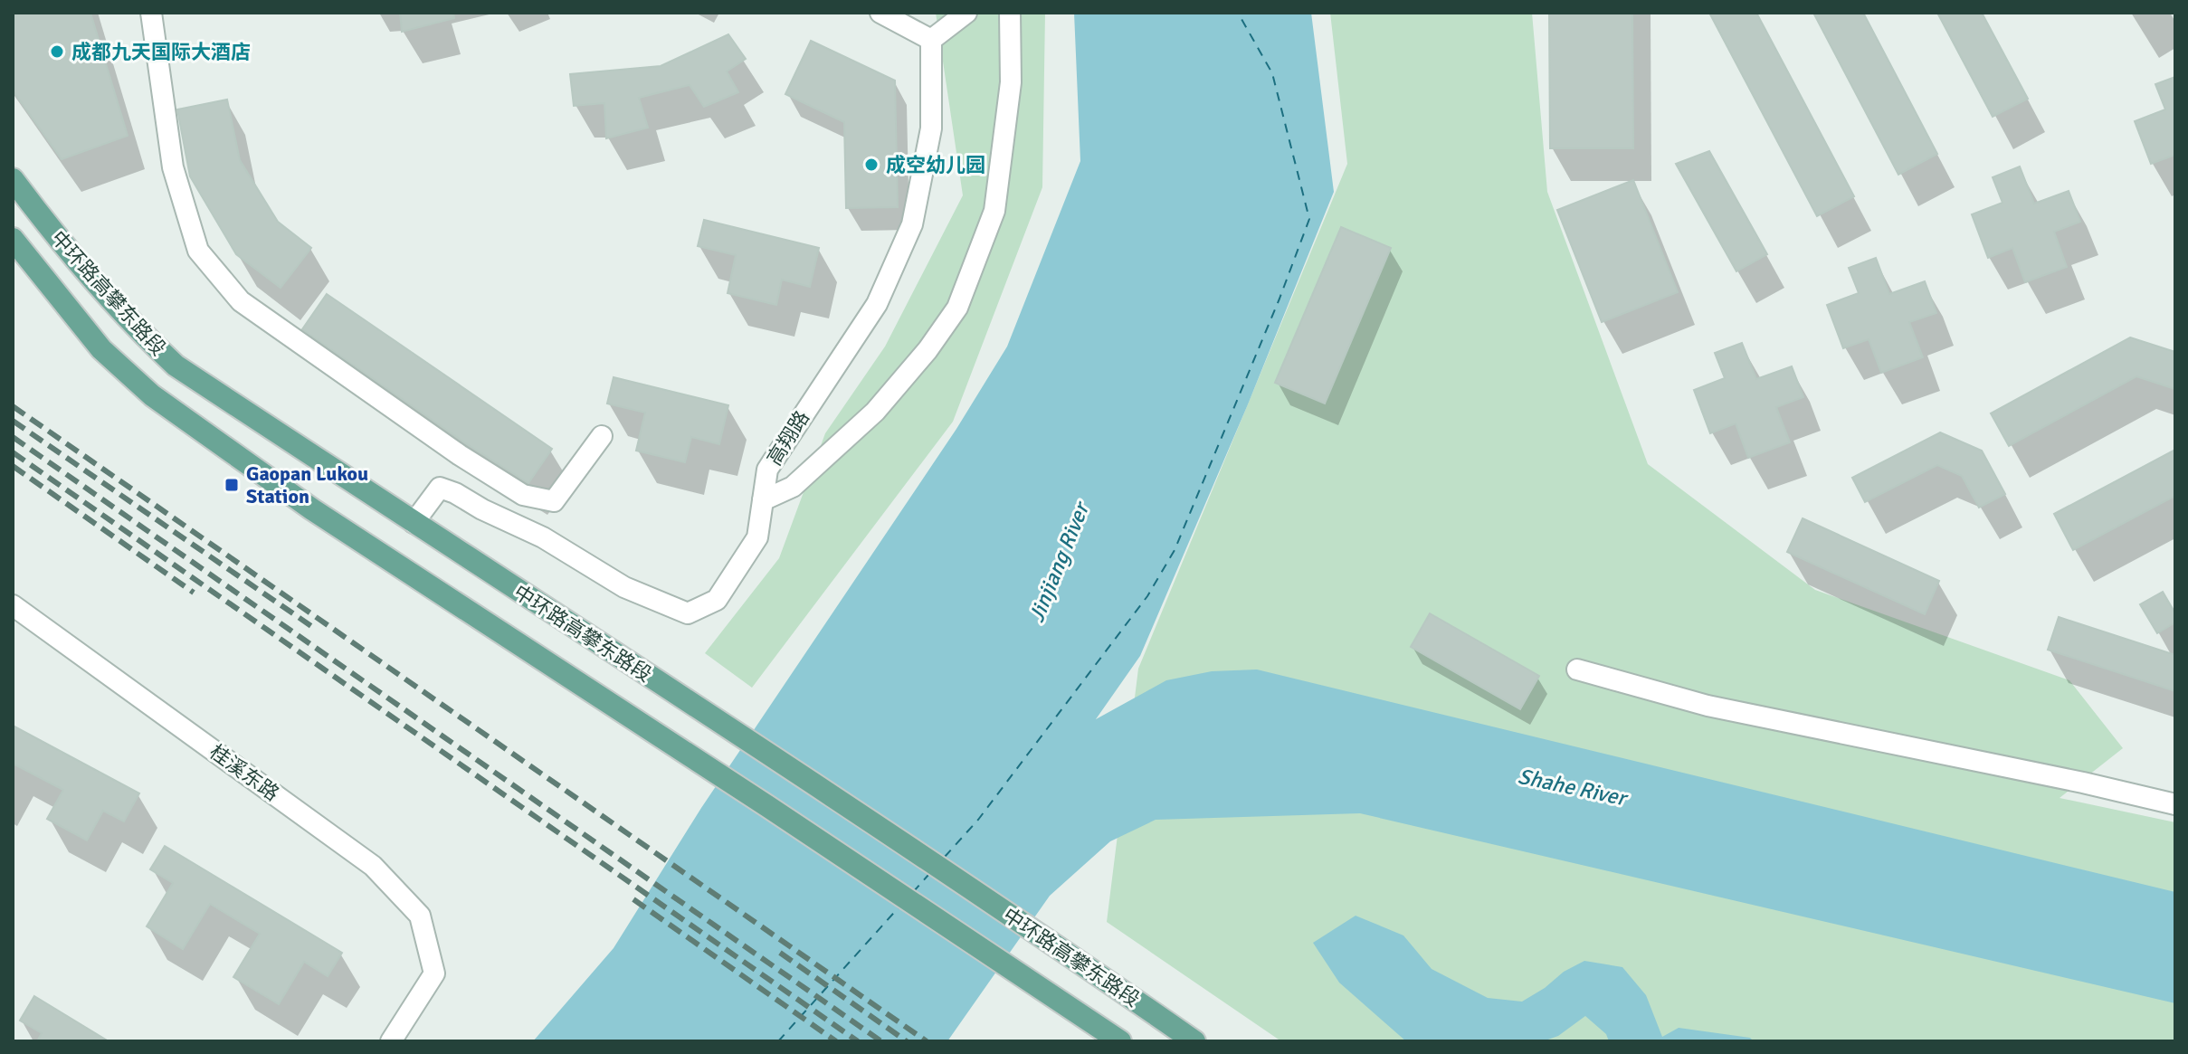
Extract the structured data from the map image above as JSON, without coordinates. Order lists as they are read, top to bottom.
{
  "streets": {
    "main road": ["中环路高攀东路段"],
    "street": ["高翔路", "桂溪东路"]
  },
  "crossings": [
    ["中环路高攀东路段", "高翔路"]
  ],
  "water": ["Jinjiang River", "Shahe River"],
  "places": {
    "other": ["成都九天国际大酒店", "成空幼儿园"],
    "transit": ["Gaopan Lukou Station"]
  }
}
